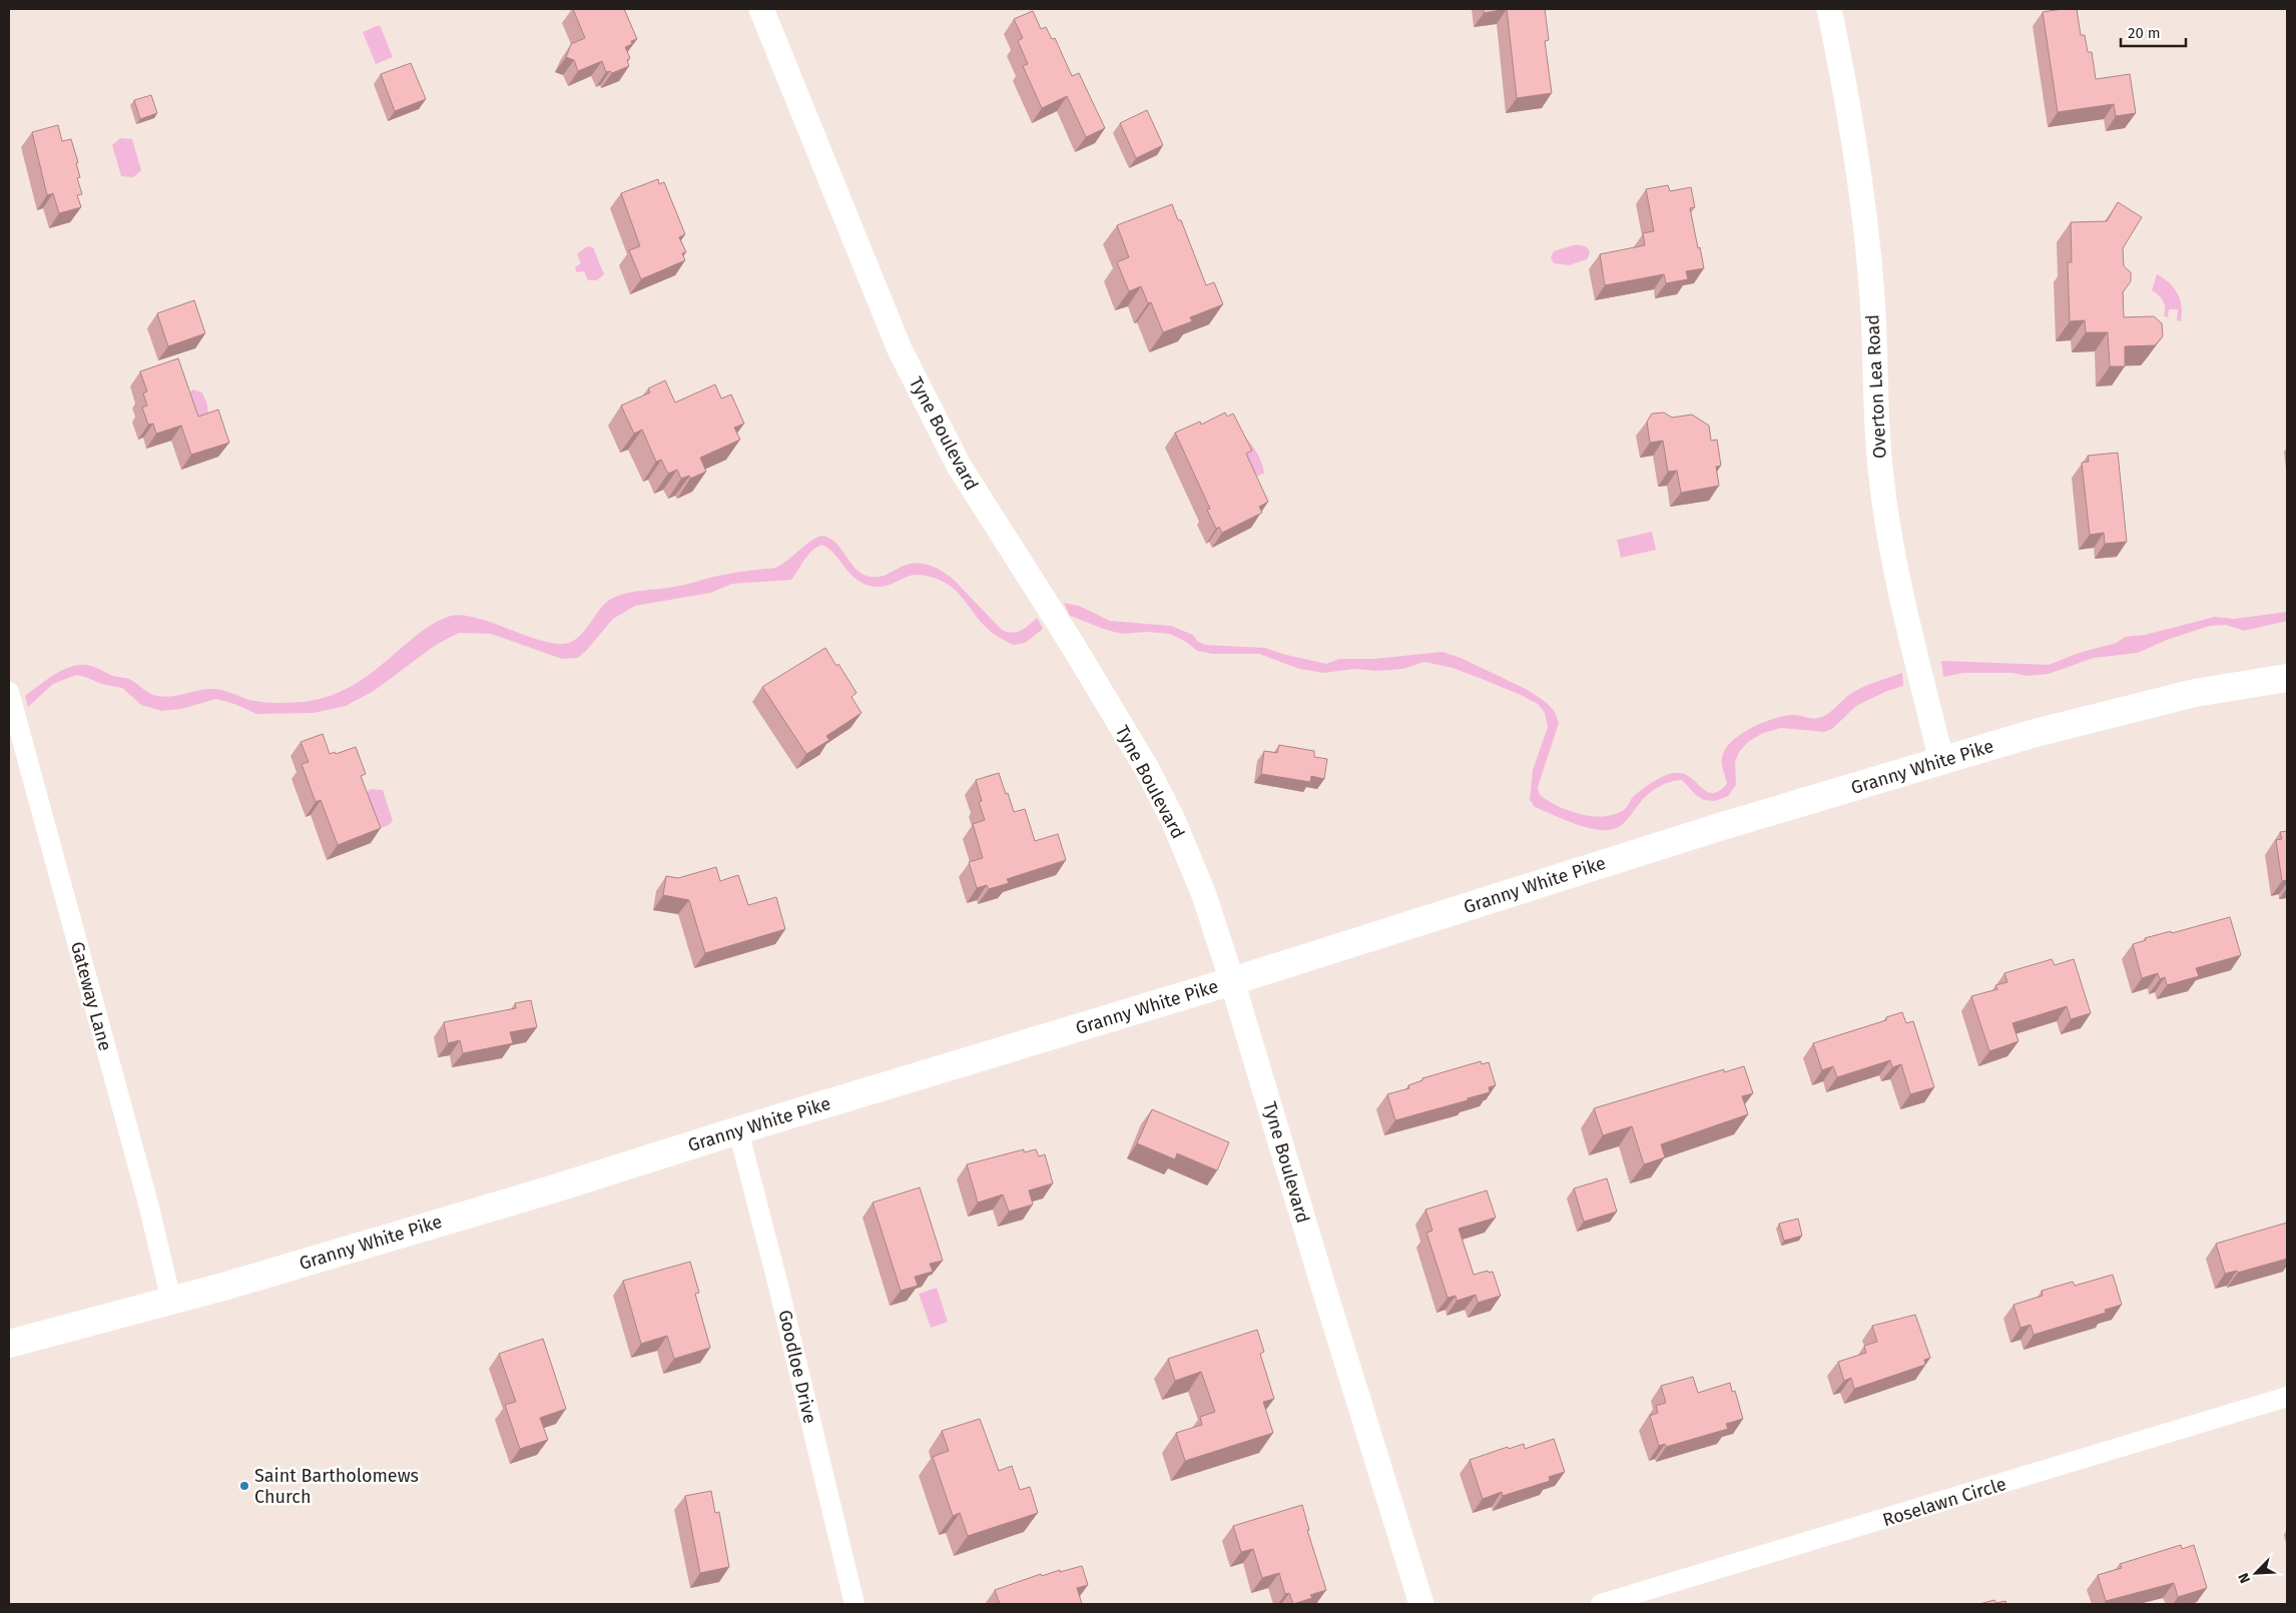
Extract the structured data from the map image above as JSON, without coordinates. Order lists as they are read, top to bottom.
{
  "streets": {
    "main road": ["Granny White Pike"],
    "street": [
      "Overton Lea Road",
      "Tyne Boulevard",
      "Gateway Lane",
      "Goodloe Drive",
      "Roselawn Circle"
    ]
  },
  "crossings": [
    ["Overton Lea Road", "Granny White Pike"],
    ["Tyne Boulevard", "Granny White Pike"],
    ["Granny White Pike", "Gateway Lane"],
    ["Granny White Pike", "Goodloe Drive"]
  ],
  "places": ["Saint Bartholomews Church"],
  "scale_bar": "20 m",
  "north": "bottom left"
}
